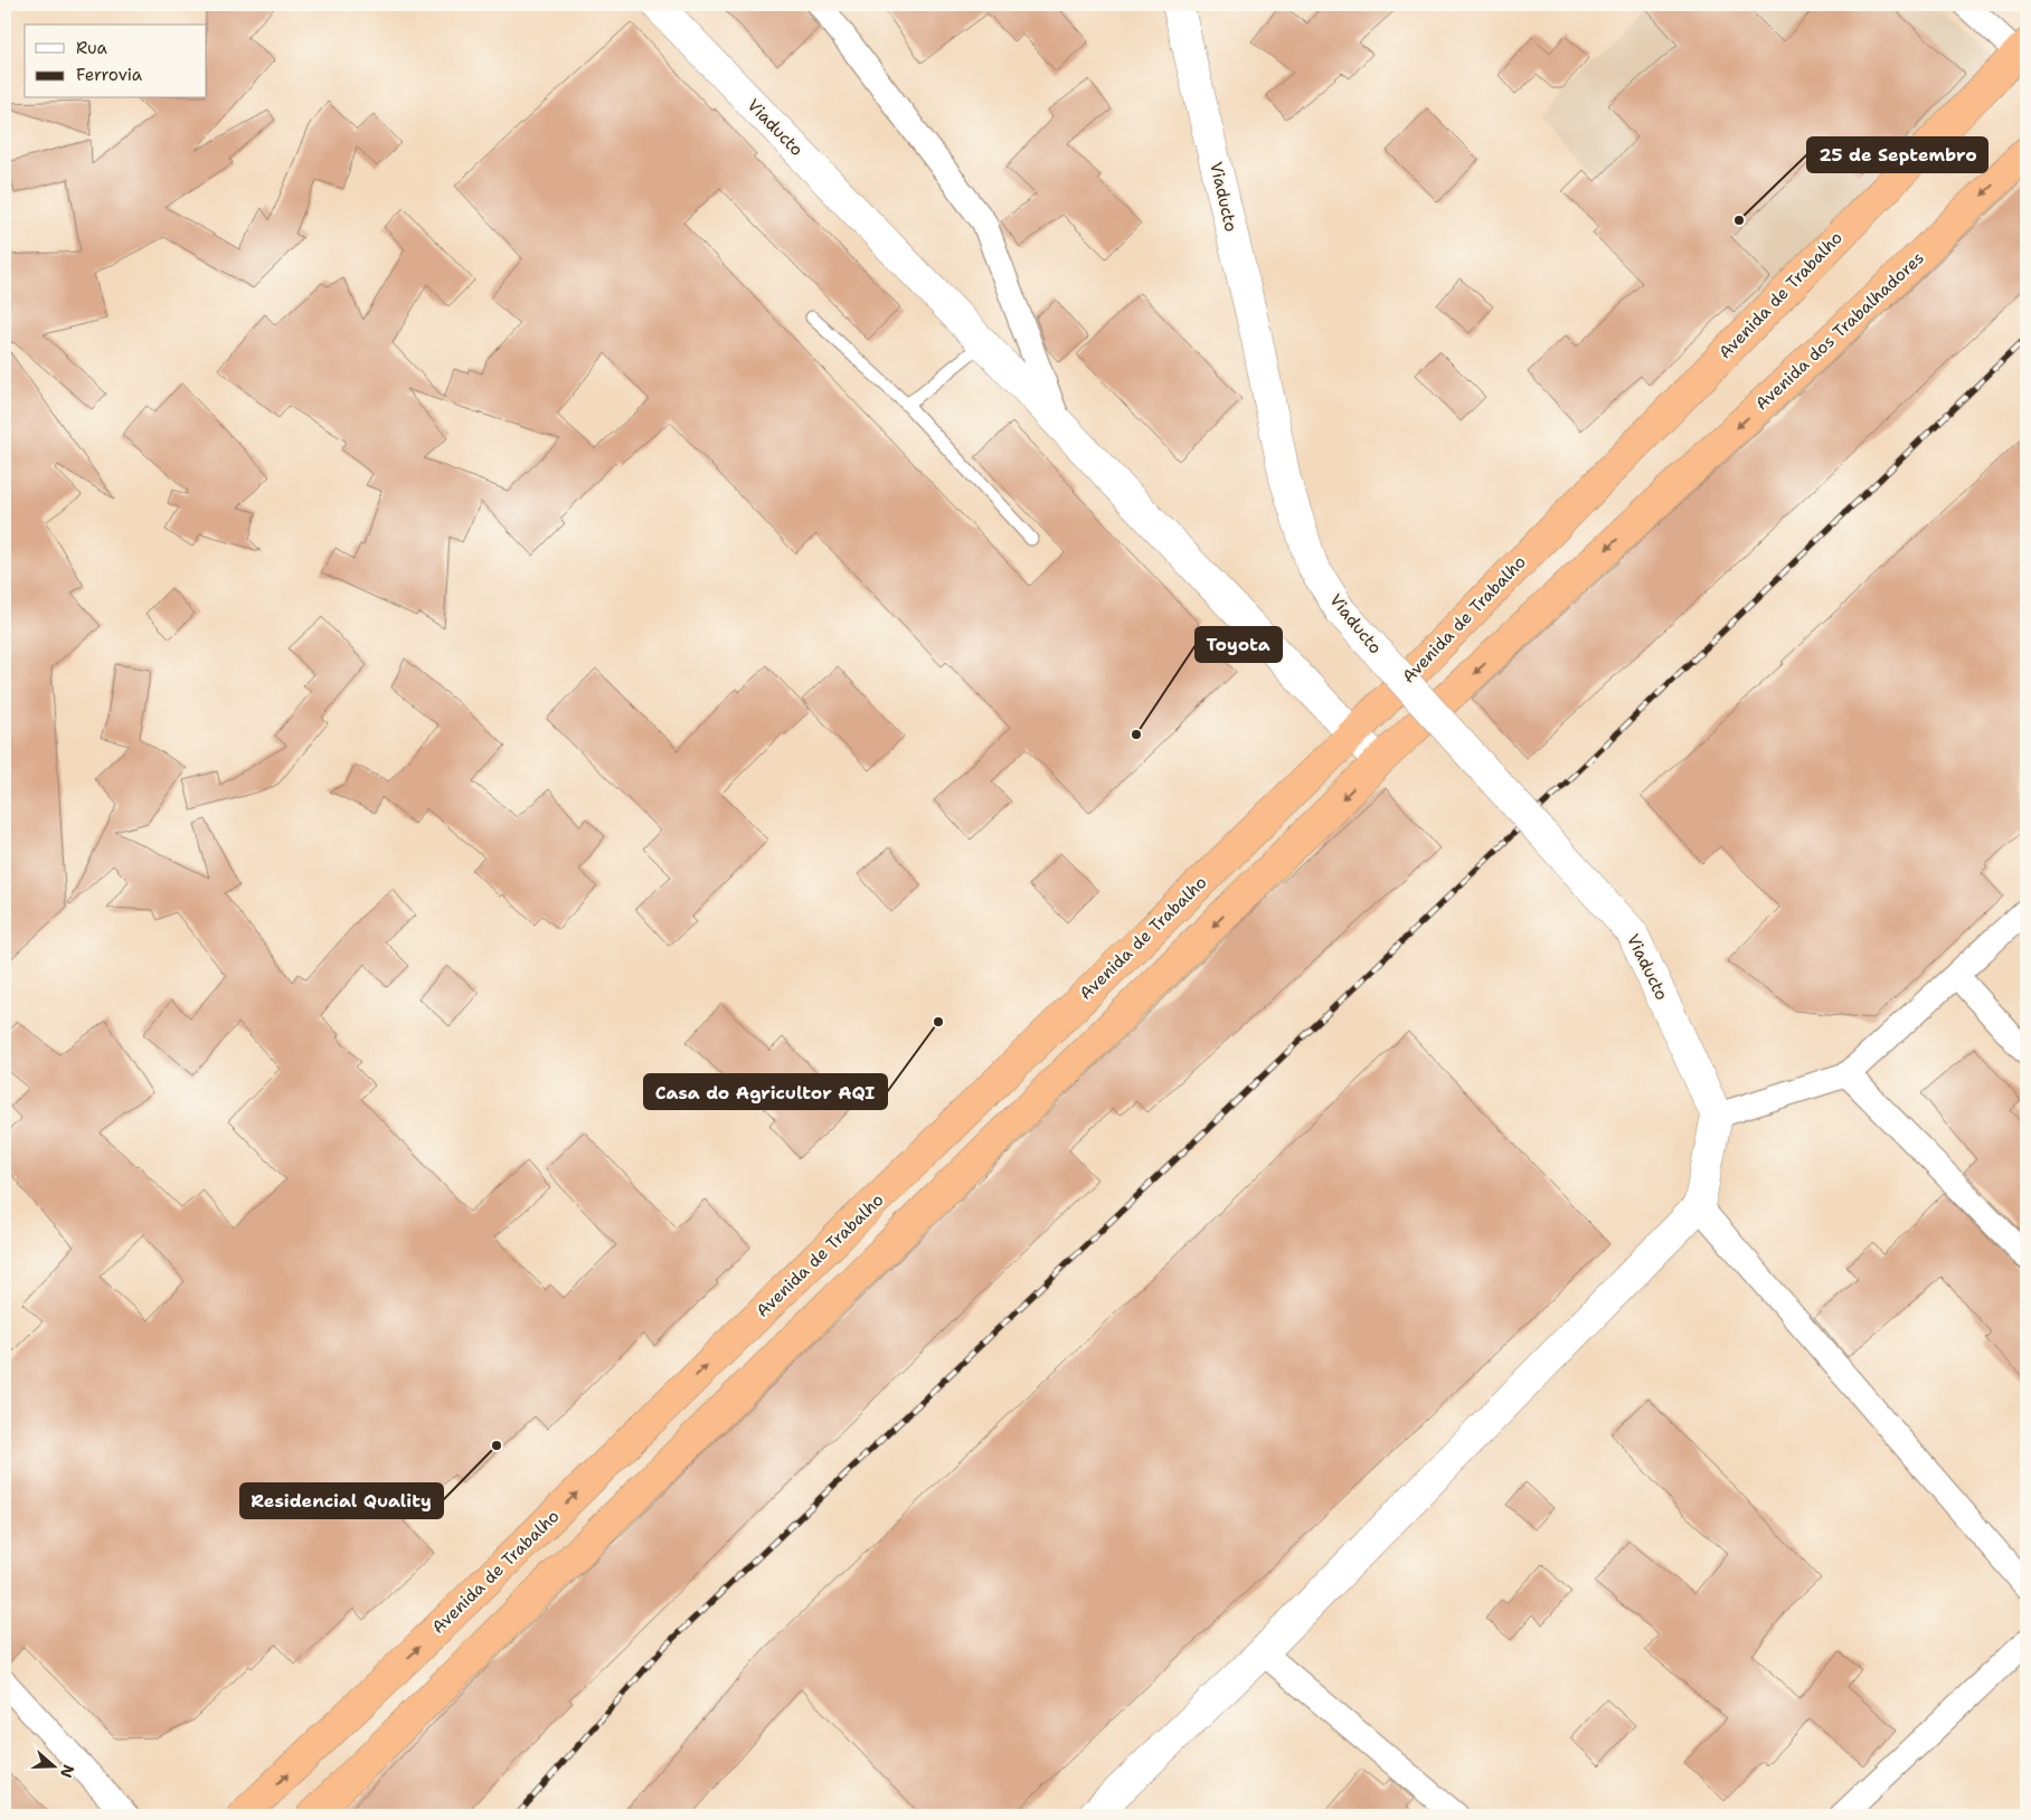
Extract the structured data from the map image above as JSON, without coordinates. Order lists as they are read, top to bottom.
{
  "streets": {
    "highway": ["Avenida de Trabalho", "Avenida dos Trabalhadores"],
    "street": ["Viaducto"]
  },
  "crossings": [
    ["Viaducto", "Avenida de Trabalho"],
    ["Viaducto", "Avenida dos Trabalhadores"]
  ],
  "one_way": ["Avenida dos Trabalhadores"],
  "places": [
    "25 de Septembro",
    "Toyota",
    "Casa do Agricultor AQI",
    "Residencial Quality"
  ],
  "legend": ["Rua", "Ferrovia"],
  "north": "right"
}
